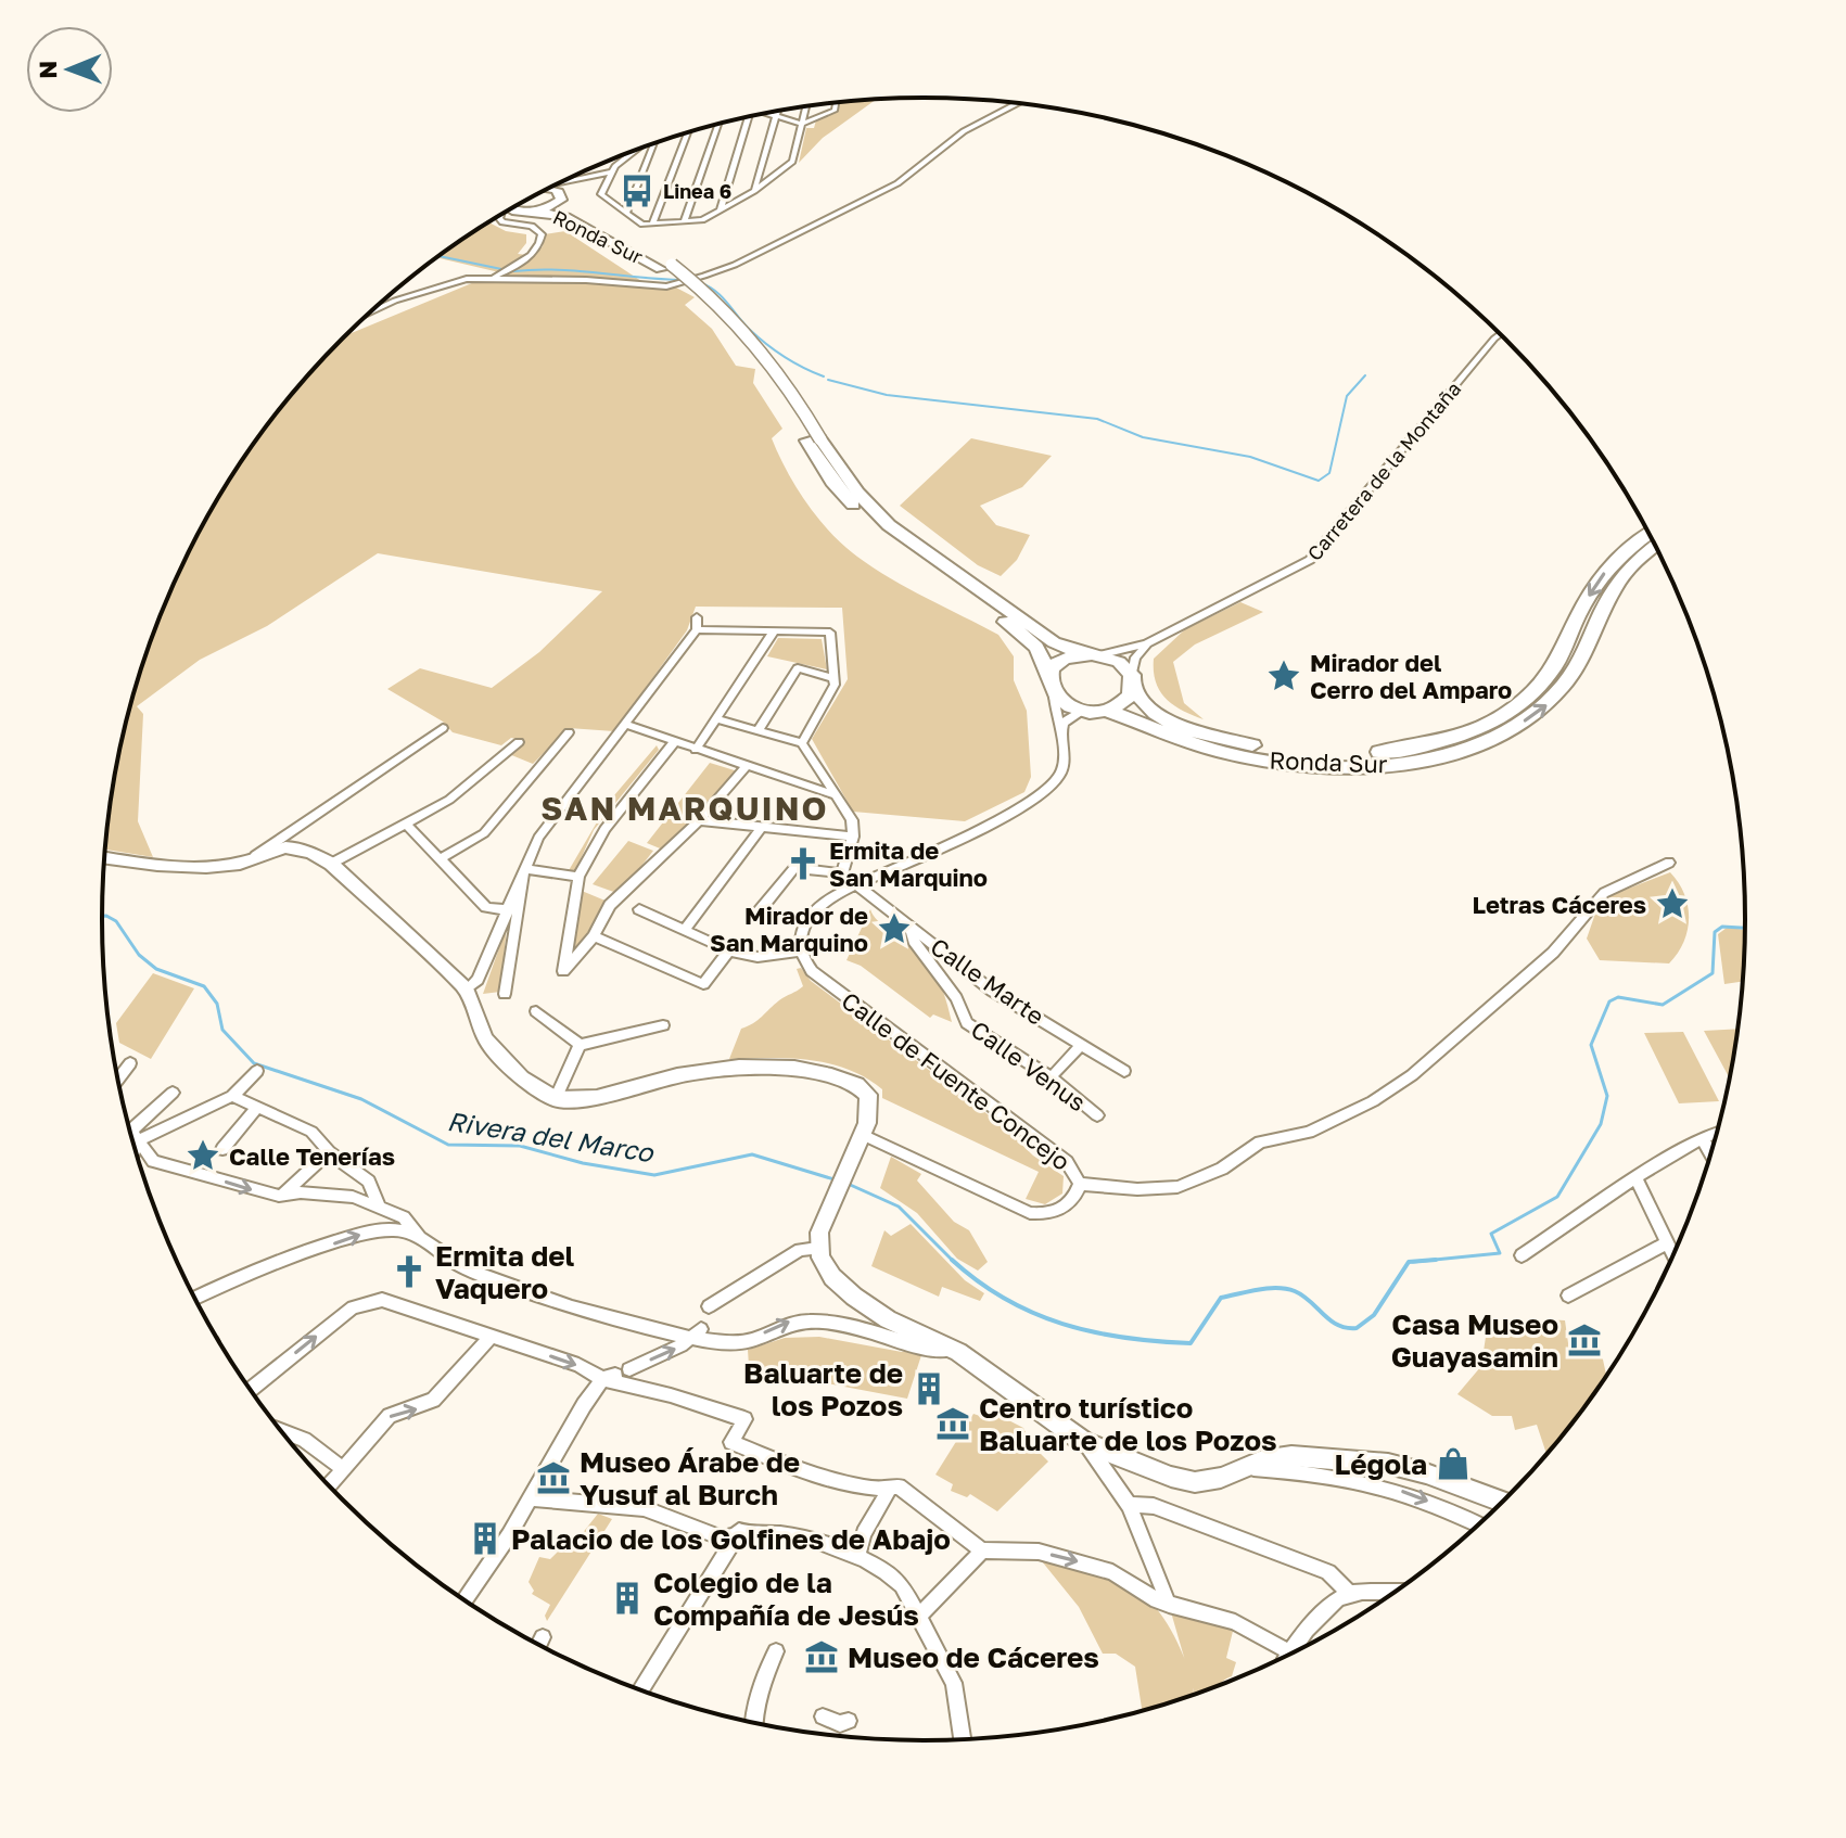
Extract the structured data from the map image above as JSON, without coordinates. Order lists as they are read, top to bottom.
{
  "streets": {
    "highway": ["Ronda Sur"],
    "street": [
      "Carretera de la Montaña",
      "Calle Marte",
      "Calle Venus",
      "Calle de Fuente Concejo"
    ]
  },
  "crossings": [
    ["Ronda Sur", "Carretera de la Montaña"],
    ["Calle Marte", "Calle Venus"]
  ],
  "districts": ["SAN MARQUINO"],
  "water": ["Rivera del Marco"],
  "places": {
    "bus stop": ["Linea 6"],
    "place": [
      "Mirador del Cerro del Amparo",
      "Letras Cáceres",
      "Mirador de San Marquino",
      "Calle Tenerías"
    ],
    "church": ["Ermita de San Marquino", "Ermita del Vaquero"],
    "museum": [
      "Casa Museo Guayasamin",
      "Centro turístico Baluarte de los Pozos",
      "Museo Árabe de Yusuf al Burch",
      "Museo de Cáceres"
    ],
    "building": ["Baluarte de los Pozos", "Palacio de los Golfines de Abajo", "Colegio de la Compañía de Jesús"],
    "shop": ["Légola"]
  },
  "north": "left"
}
